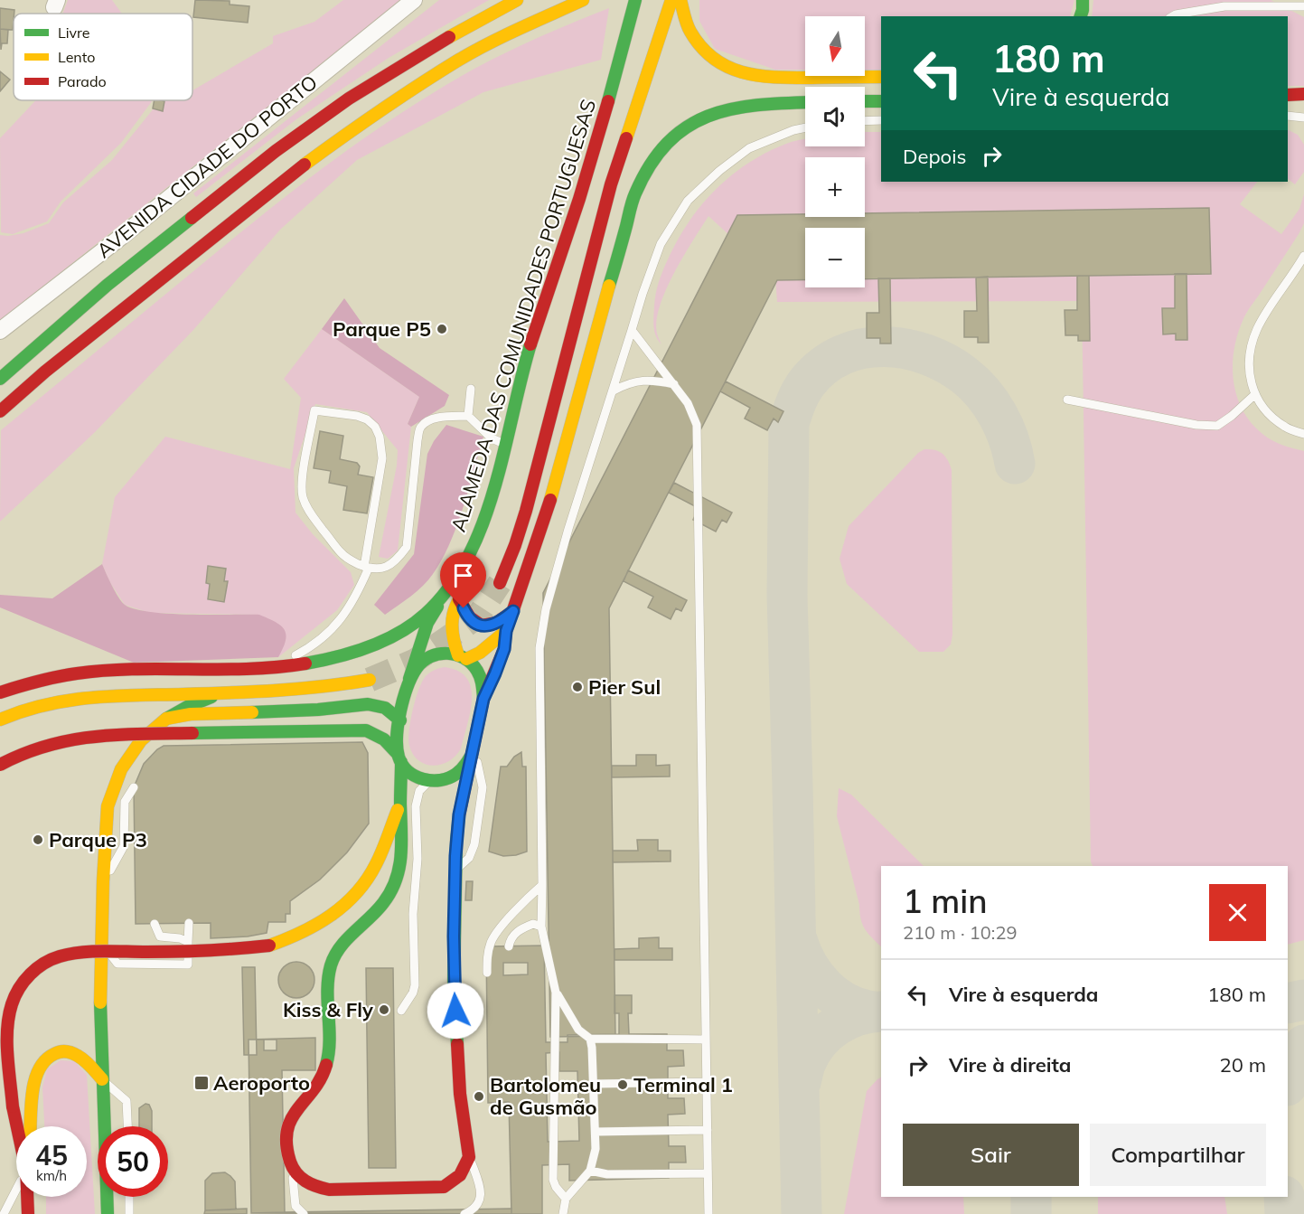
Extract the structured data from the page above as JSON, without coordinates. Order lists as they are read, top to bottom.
{
  "streets": {
    "main road": ["ALAMEDA DAS COMUNIDADES PORTUGUESAS"],
    "street": ["AVENIDA CIDADE DO PORTO"]
  },
  "places": {
    "other": [
      "Parque P5",
      "Pier Sul",
      "Parque P3",
      "Kiss & Fly",
      "Terminal 1",
      "Bartolomeu de Gusmão"
    ],
    "transit": ["Aeroporto"]
  },
  "legend": ["Livre", "Lento", "Parado"],
  "north": "bottom",
  "page": {
    "map_buttons": ["+", "−"],
    "turn": ["180 m", "Vire à esquerda"],
    "then": "Depois",
    "heading": ["1 min", "210 m · 10:29"],
    "list": [
      {
        "name": "Vire à esquerda",
        "value": "180 m"
      },
      {
        "name": "Vire à direita",
        "value": "20 m"
      }
    ],
    "buttons": ["Sair", "Compartilhar"],
    "speed": "45 km/h",
    "limit": "50"
  }
}
